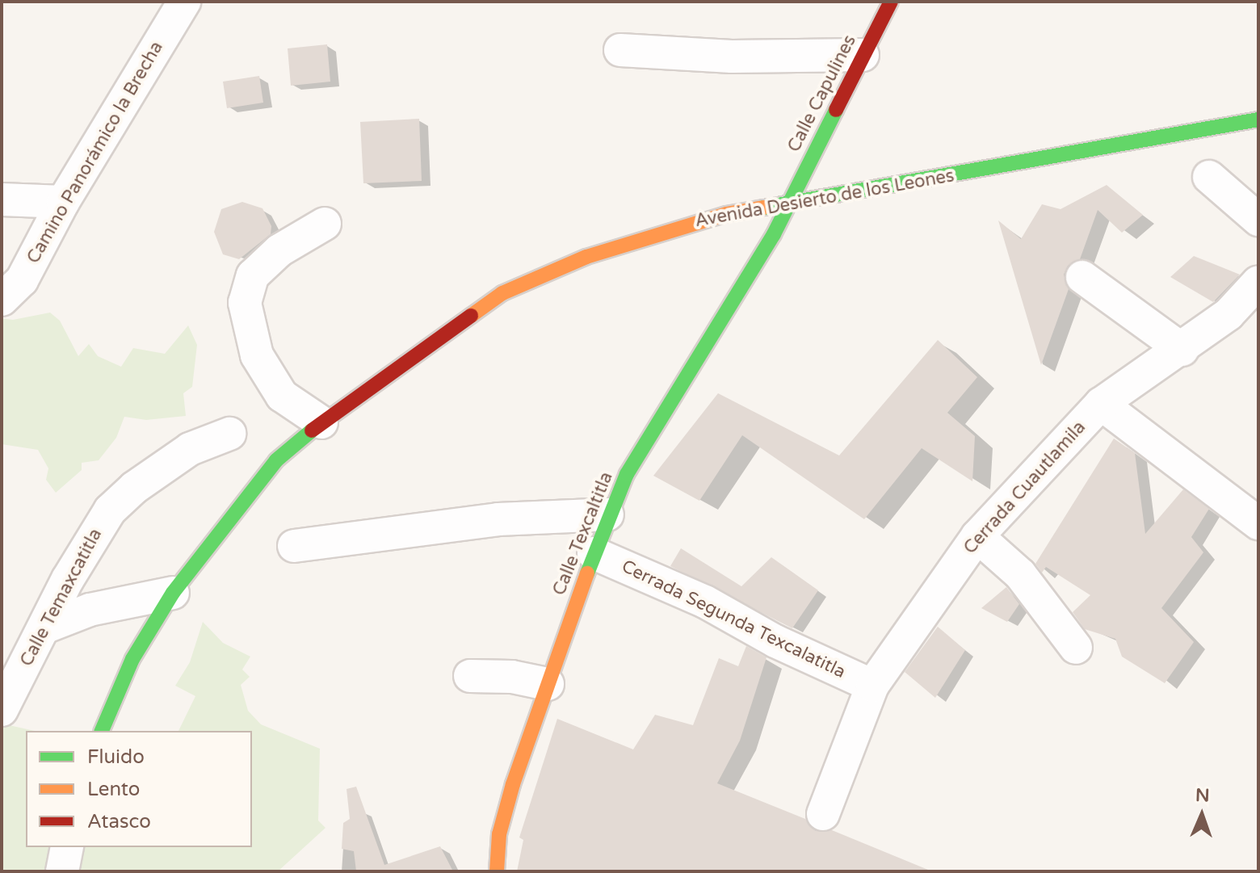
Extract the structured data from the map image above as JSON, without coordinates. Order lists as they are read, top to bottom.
{
  "streets": {
    "street": [
      "Calle Capulines",
      "Camino Panorámico la Brecha",
      "Avenida Desierto de los Leones",
      "Cerrada Cuautlamila",
      "Calle Texcaltitla",
      "Calle Temaxcatitla",
      "Cerrada Segunda Texcalatitla"
    ]
  },
  "crossings": [
    ["Calle Capulines", "Avenida Desierto de los Leones"],
    ["Calle Capulines", "Calle Texcaltitla"],
    ["Avenida Desierto de los Leones", "Calle Texcaltitla"],
    ["Cerrada Cuautlamila", "Cerrada Segunda Texcalatitla"],
    ["Calle Texcaltitla", "Cerrada Segunda Texcalatitla"]
  ],
  "legend": ["Fluido", "Lento", "Atasco"],
  "north": "top"
}
